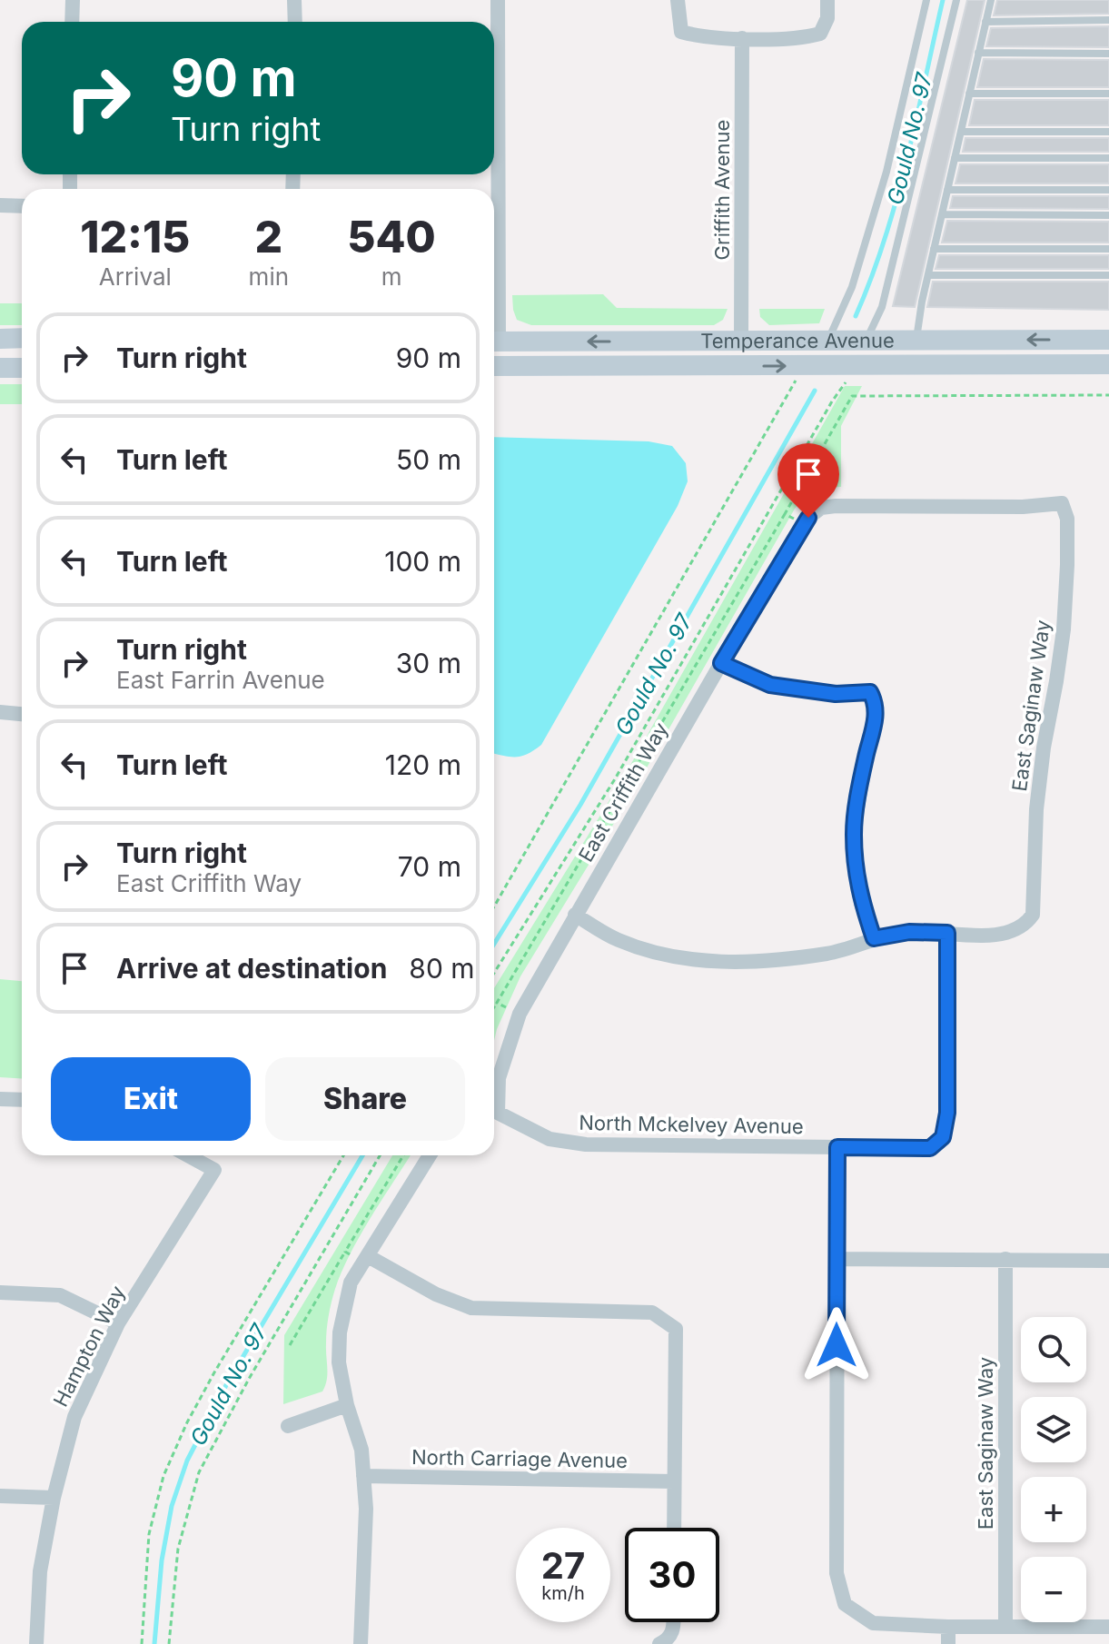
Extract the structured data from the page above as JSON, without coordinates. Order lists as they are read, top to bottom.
{
  "streets": {
    "main road": ["Temperance Avenue"],
    "street": [
      "Griffith Avenue",
      "East Saginaw Way",
      "East Criffith Way",
      "North Mckelvey Avenue",
      "Hampton Way",
      "North Carriage Avenue"
    ]
  },
  "crossings": [
    ["Griffith Avenue", "Temperance Avenue"],
    ["East Saginaw Way", "East Criffith Way"],
    ["East Saginaw Way", "North Mckelvey Avenue"]
  ],
  "water": ["Gould No. 97"],
  "page": {
    "turn": ["90 m", "Turn right"],
    "eta": [
      "12:15",
      "Arrival",
      "2",
      "min",
      "540",
      "m"
    ],
    "list": [
      {
        "name": "Turn right",
        "value": "90 m"
      },
      {
        "name": "Turn left",
        "value": "50 m"
      },
      {
        "name": "Turn left",
        "value": "100 m"
      },
      {
        "name": "Turn right",
        "note": "East Farrin Avenue",
        "value": "30 m"
      },
      {
        "name": "Turn left",
        "value": "120 m"
      },
      {
        "name": "Turn right",
        "note": "East Criffith Way",
        "value": "70 m"
      },
      {
        "name": "Arrive at destination",
        "value": "80 m"
      }
    ],
    "buttons": ["Exit", "Share"],
    "map_buttons": ["+", "−"],
    "speed": "27 km/h",
    "limit": "30"
  }
}
